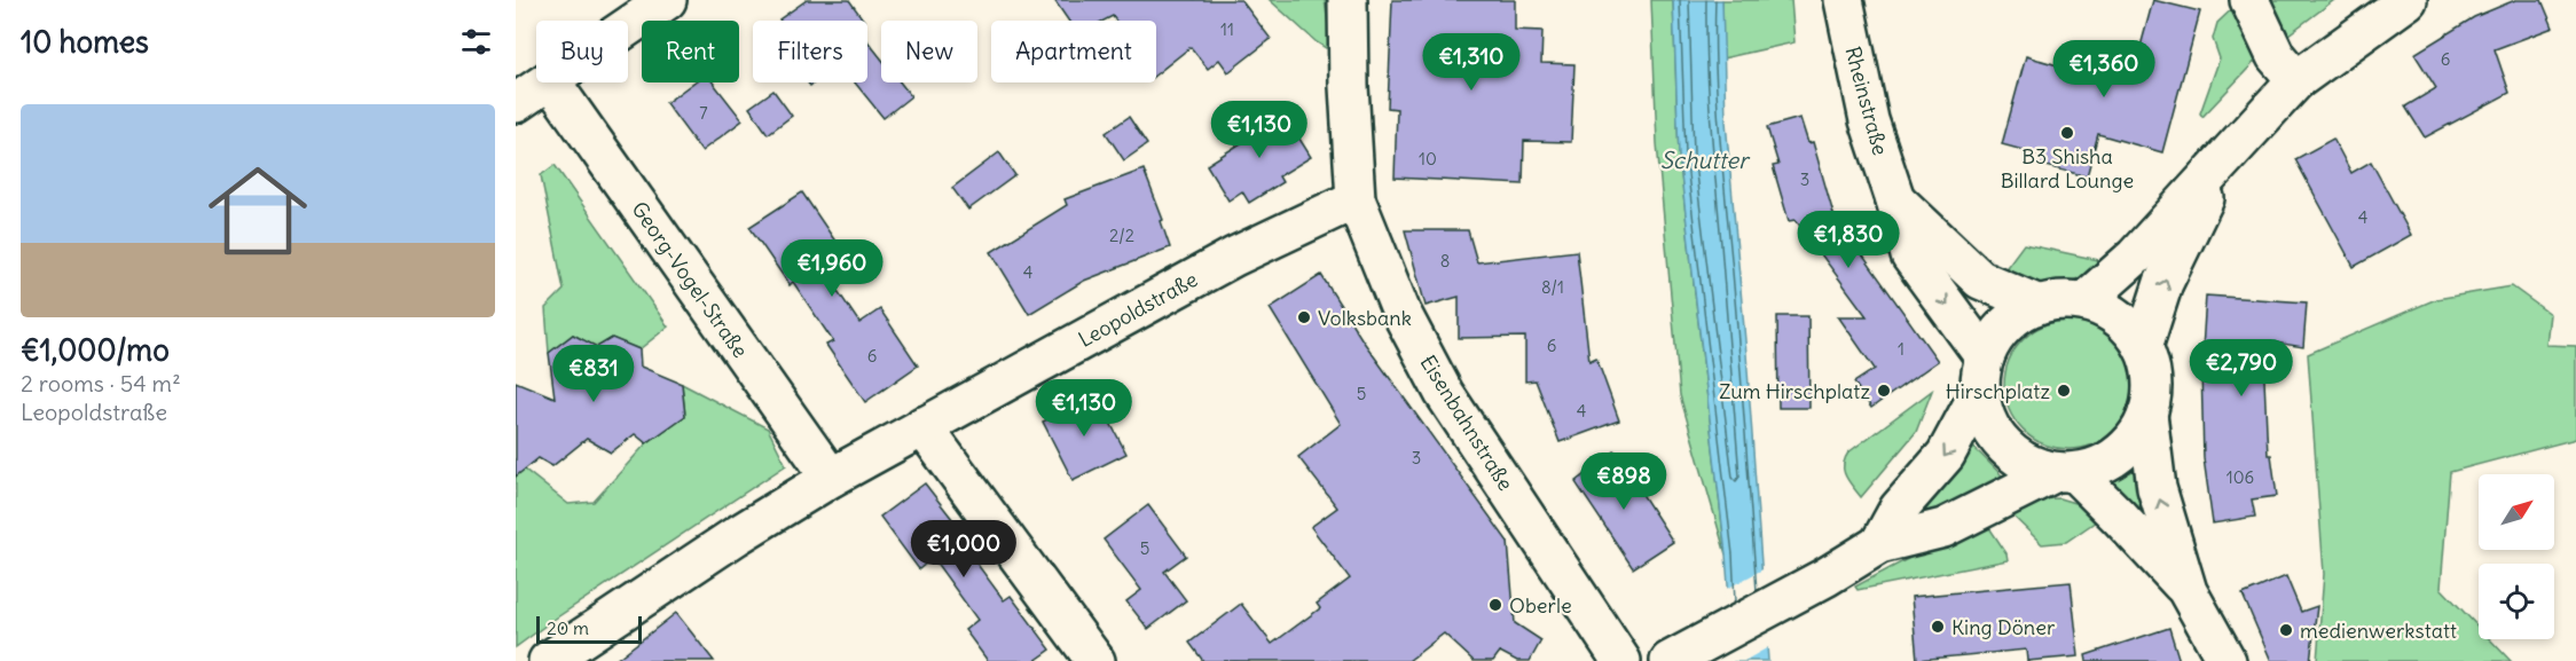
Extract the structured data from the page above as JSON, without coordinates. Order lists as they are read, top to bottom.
{
  "streets": {
    "street": [
      "Rheinstraße",
      "Georg-Vogel-Straße",
      "Leopoldstraße",
      "Eisenbahnstraße"
    ]
  },
  "crossings": [
    ["Georg-Vogel-Straße", "Leopoldstraße"],
    ["Leopoldstraße", "Eisenbahnstraße"]
  ],
  "water": ["Schutter"],
  "places": [
    "B3 Shisha Billard Lounge",
    "Volksbank",
    "Zum Hirschplatz",
    "Hirschplatz",
    "Oberle",
    "King Döner",
    "medienwerkstatt"
  ],
  "house_numbers": [
    "11",
    "6",
    "7",
    "10",
    "3",
    "4",
    "2/2",
    "8",
    "4",
    "8/1",
    "6",
    "1",
    "6",
    "5",
    "4",
    "3",
    "106",
    "5"
  ],
  "scale_bar": "20 m",
  "north": "top right",
  "page": {
    "heading": "10 homes",
    "chip": [
      "Buy",
      "Rent",
      "Filters",
      "New",
      "Apartment"
    ],
    "price": [
      "€1,310",
      "€1,360",
      "€1,130",
      "€1,830",
      "€1,960",
      "€2,790",
      "€831",
      "€1,130",
      "€898",
      "€1,000"
    ],
    "list": [
      {
        "name": "€1,000/mo",
        "note": "2 rooms · 54 m² · Leopoldstraße"
      }
    ],
    "scale": "20 m"
  }
}
